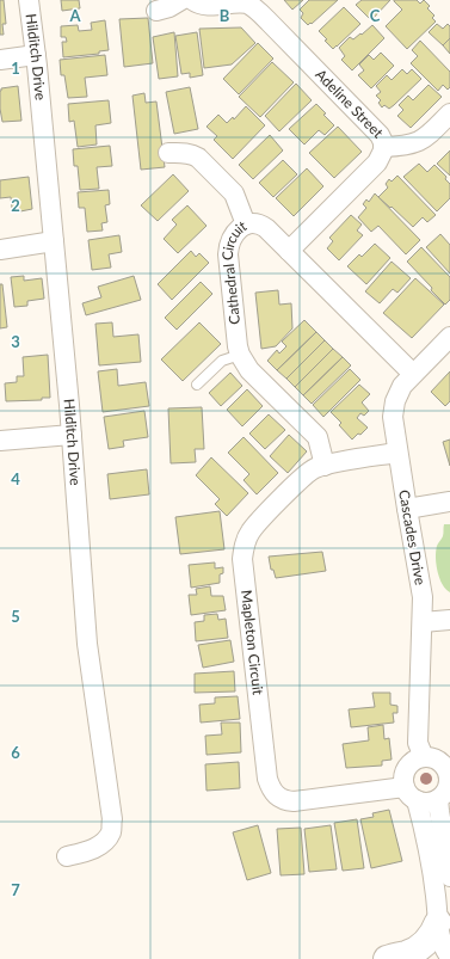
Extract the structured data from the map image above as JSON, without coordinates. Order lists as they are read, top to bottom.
{
  "streets": {
    "street": [
      "Hilditch Drive",
      "Adeline Street",
      "Cathedral Circuit",
      "Cascades Drive",
      "Mapleton Circuit"
    ]
  },
  "crossings": [
    ["Adeline Street", "Cathedral Circuit"],
    ["Cathedral Circuit", "Cascades Drive"],
    ["Cathedral Circuit", "Mapleton Circuit"],
    ["Cascades Drive", "Mapleton Circuit"]
  ],
  "grid": {
    "columns": ["A", "B", "C"],
    "rows": [
      "1",
      "2",
      "3",
      "4",
      "5",
      "6",
      "7"
    ]
  }
}
